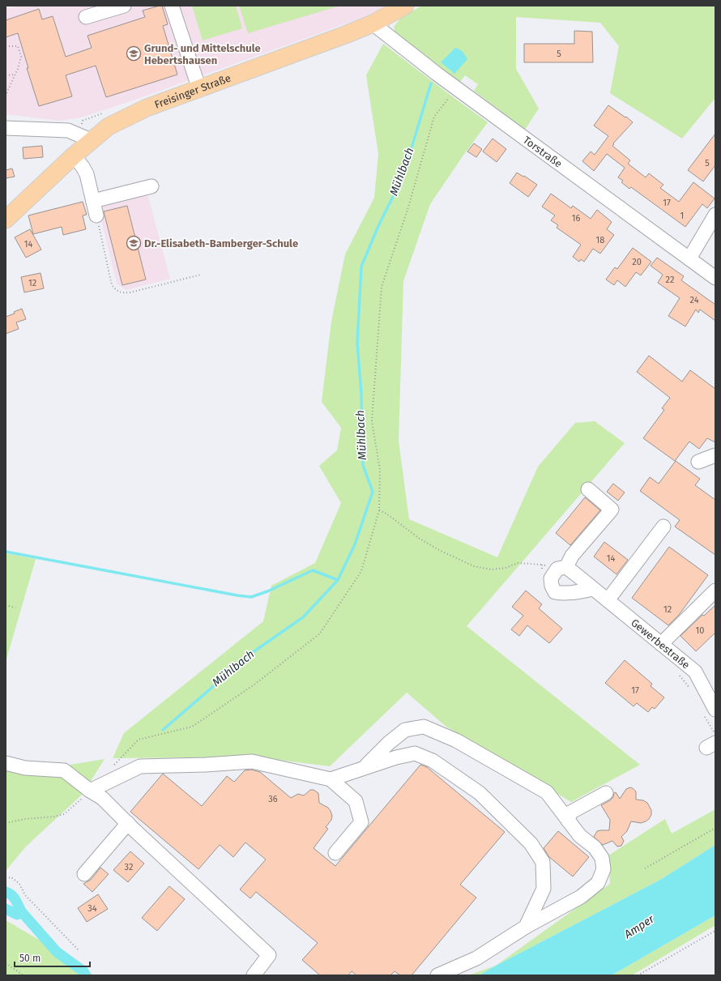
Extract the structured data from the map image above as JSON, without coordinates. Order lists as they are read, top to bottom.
{
  "streets": {
    "main road": ["Freisinger Straße"],
    "street": ["Torstraße", "Gewerbestraße"]
  },
  "crossings": [
    ["Freisinger Straße", "Torstraße"]
  ],
  "water": ["Mühlbach", "Amper"],
  "places": {
    "school or university": ["Grund- und Mittelschule Hebertshausen", "Dr.-Elisabeth-Bamberger-Schule"]
  },
  "house_numbers": [
    "5",
    "5",
    "17",
    "1",
    "16",
    "18",
    "14",
    "20",
    "22",
    "12",
    "24",
    "14",
    "12",
    "10",
    "17",
    "36",
    "32",
    "34"
  ],
  "scale_bar": "50 m"
}
